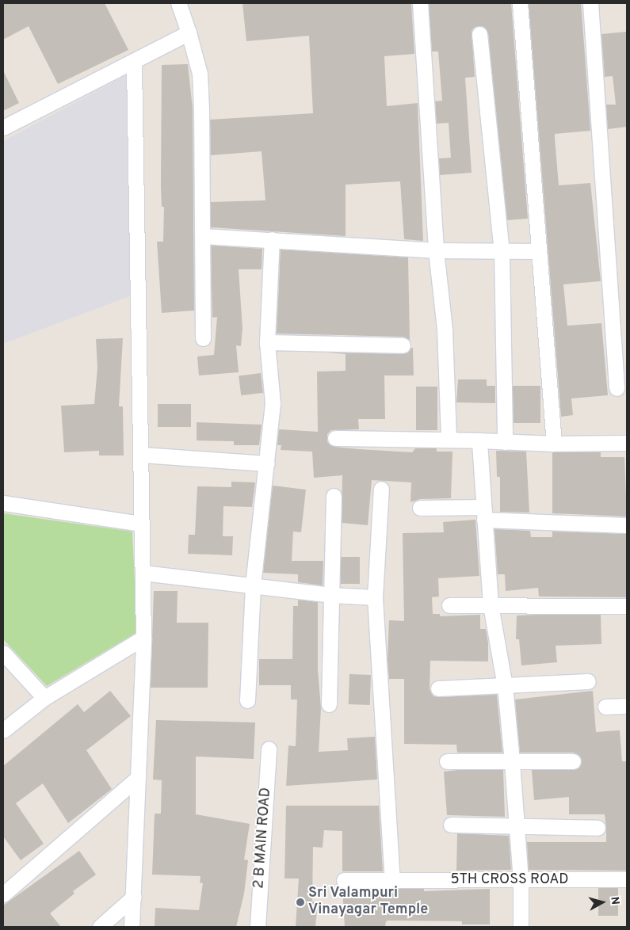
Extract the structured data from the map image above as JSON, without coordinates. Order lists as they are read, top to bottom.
{
  "streets": {
    "street": ["2 B MAIN ROAD", "5TH CROSS ROAD"]
  },
  "places": ["Sri Valampuri Vinayagar Temple"],
  "north": "right"
}
